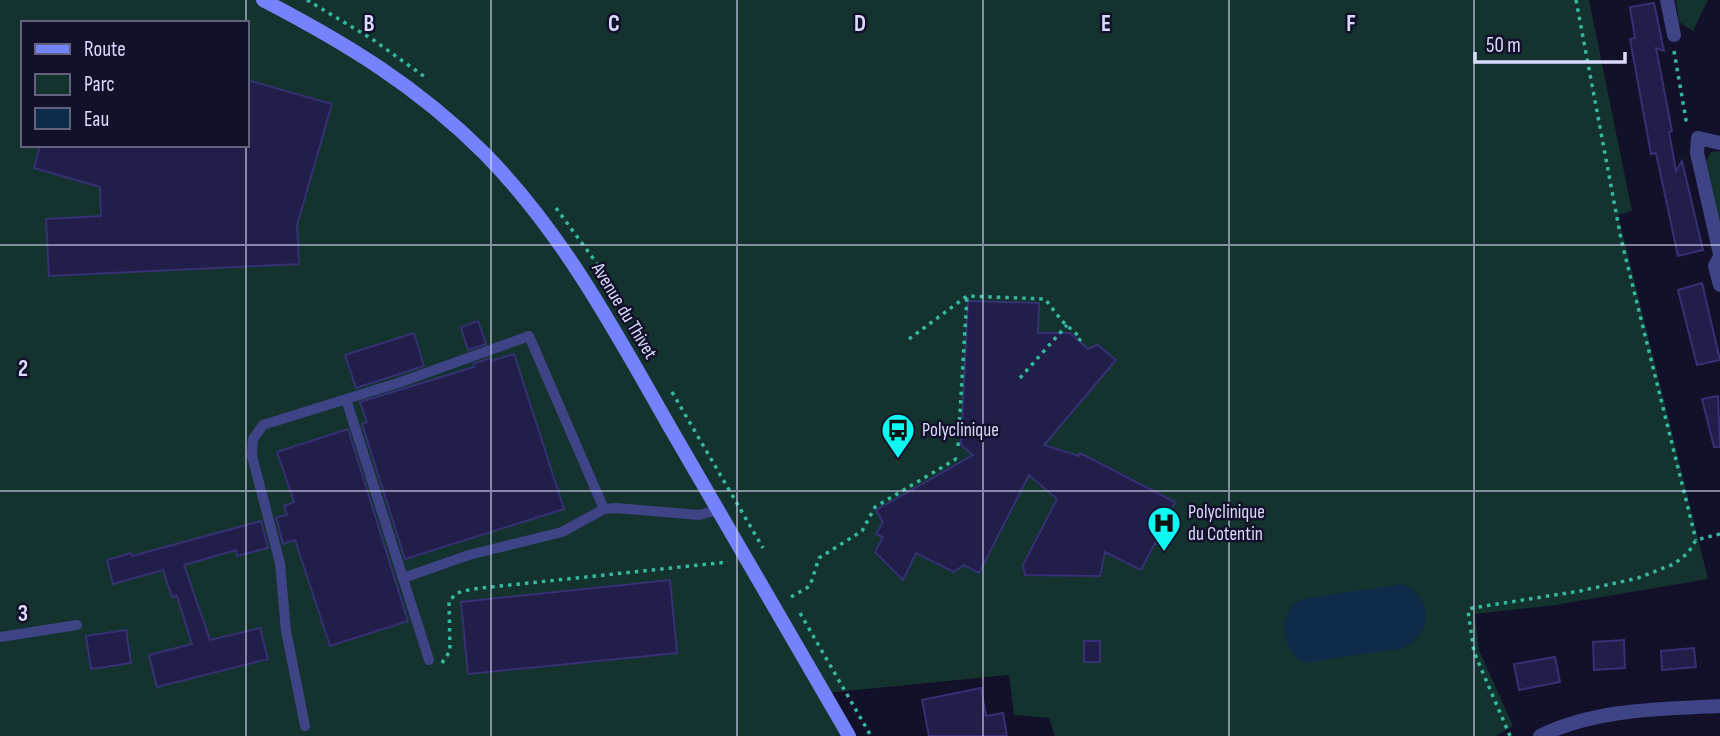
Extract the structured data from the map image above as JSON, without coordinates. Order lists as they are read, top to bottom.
{
  "streets": {
    "main road": ["Avenue du Thivet"]
  },
  "places": {
    "bus stop": ["Polyclinique"],
    "hospital": ["Polyclinique du Cotentin"]
  },
  "legend": ["Route", "Parc", "Eau"],
  "scale_bar": "50 m",
  "grid": {
    "columns": [
      "B",
      "C",
      "D",
      "E",
      "F"
    ],
    "rows": ["2", "3"]
  }
}
